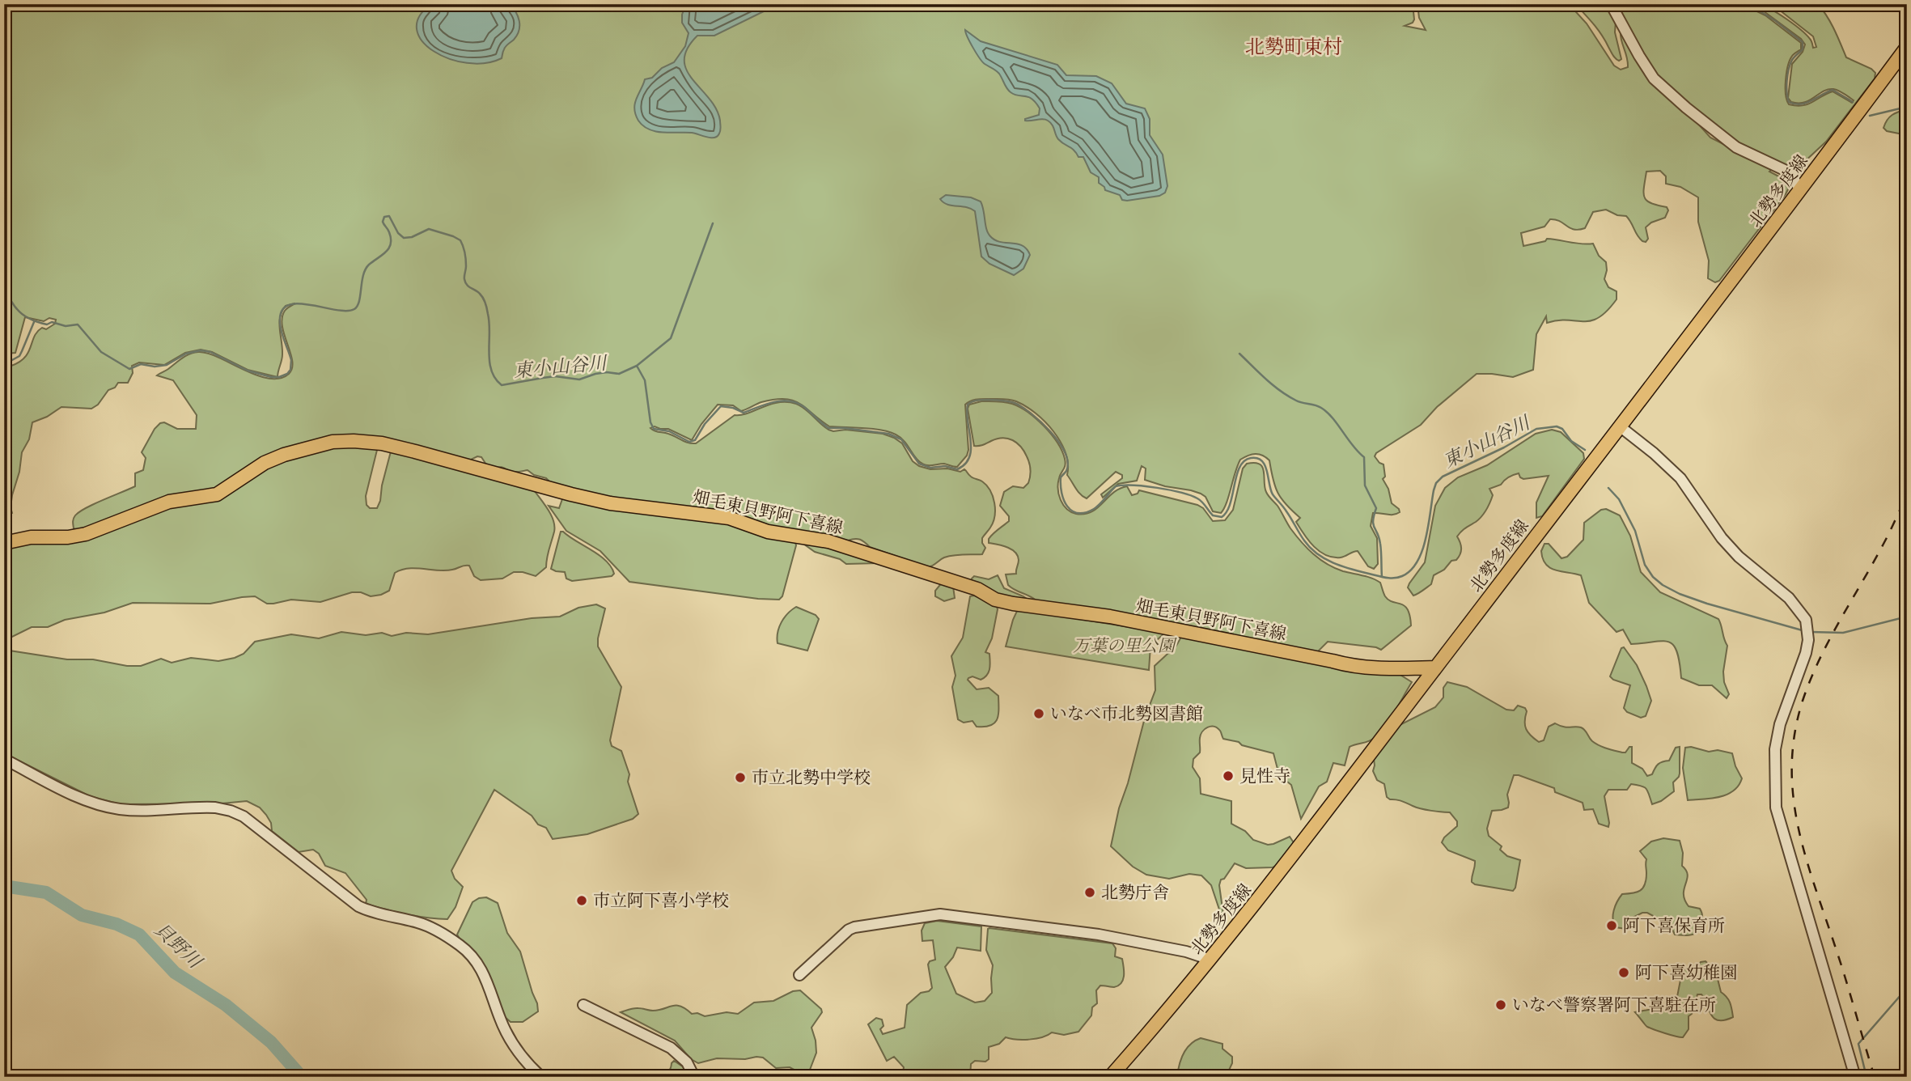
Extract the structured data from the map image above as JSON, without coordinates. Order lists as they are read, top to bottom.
{
  "streets": {
    "main road": ["北勢多度線", "畑毛東貝野阿下喜線"]
  },
  "crossings": [
    ["北勢多度線", "畑毛東貝野阿下喜線"]
  ],
  "districts": ["北勢町東村"],
  "water": ["東小山谷川", "貝野川"],
  "parks": ["万葉の里公園"],
  "places": [
    "いなべ市北勢図書館",
    "見性寺",
    "市立北勢中学校",
    "北勢庁舎",
    "市立阿下喜小学校",
    "阿下喜保育所",
    "阿下喜幼稚園",
    "いなべ警察署阿下喜駐在所"
  ]
}
